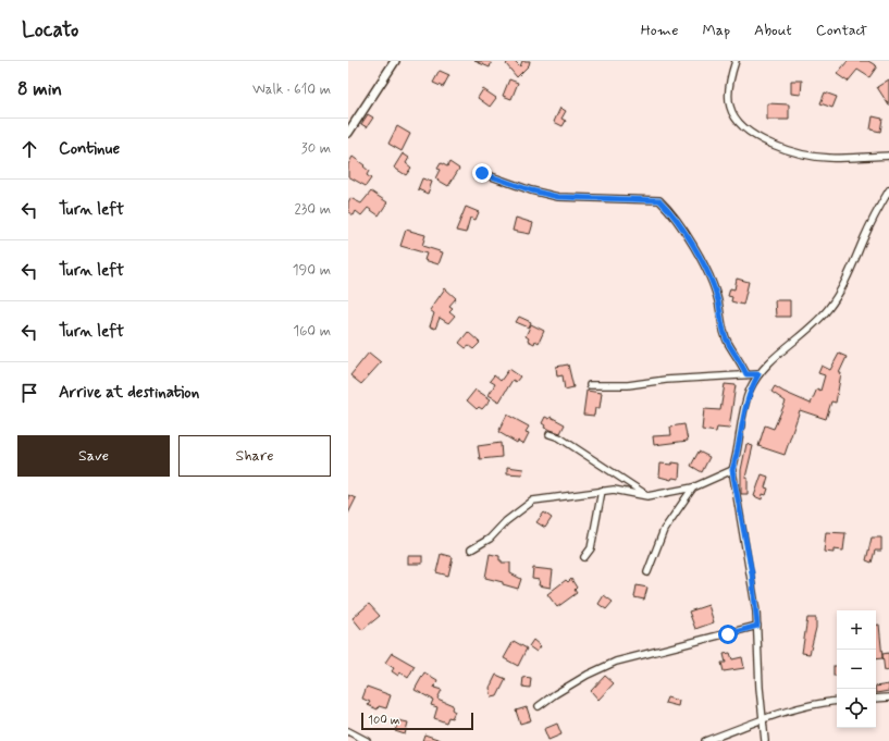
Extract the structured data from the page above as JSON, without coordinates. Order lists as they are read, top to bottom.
{
  "scale_bar": "100 m",
  "page": {
    "header": "Locato",
    "nav": [
      "Home",
      "Map",
      "About",
      "Contact"
    ],
    "heading": ["8 min", "Walk · 610 m"],
    "list": [
      ["Continue", "30 m"],
      ["Turn left", "230 m"],
      ["Turn left", "190 m"],
      ["Turn left", "160 m"],
      "Arrive at destination"
    ],
    "buttons": ["Save", "Share"],
    "map_buttons": ["+", "−"],
    "scale": "100 m"
  }
}
